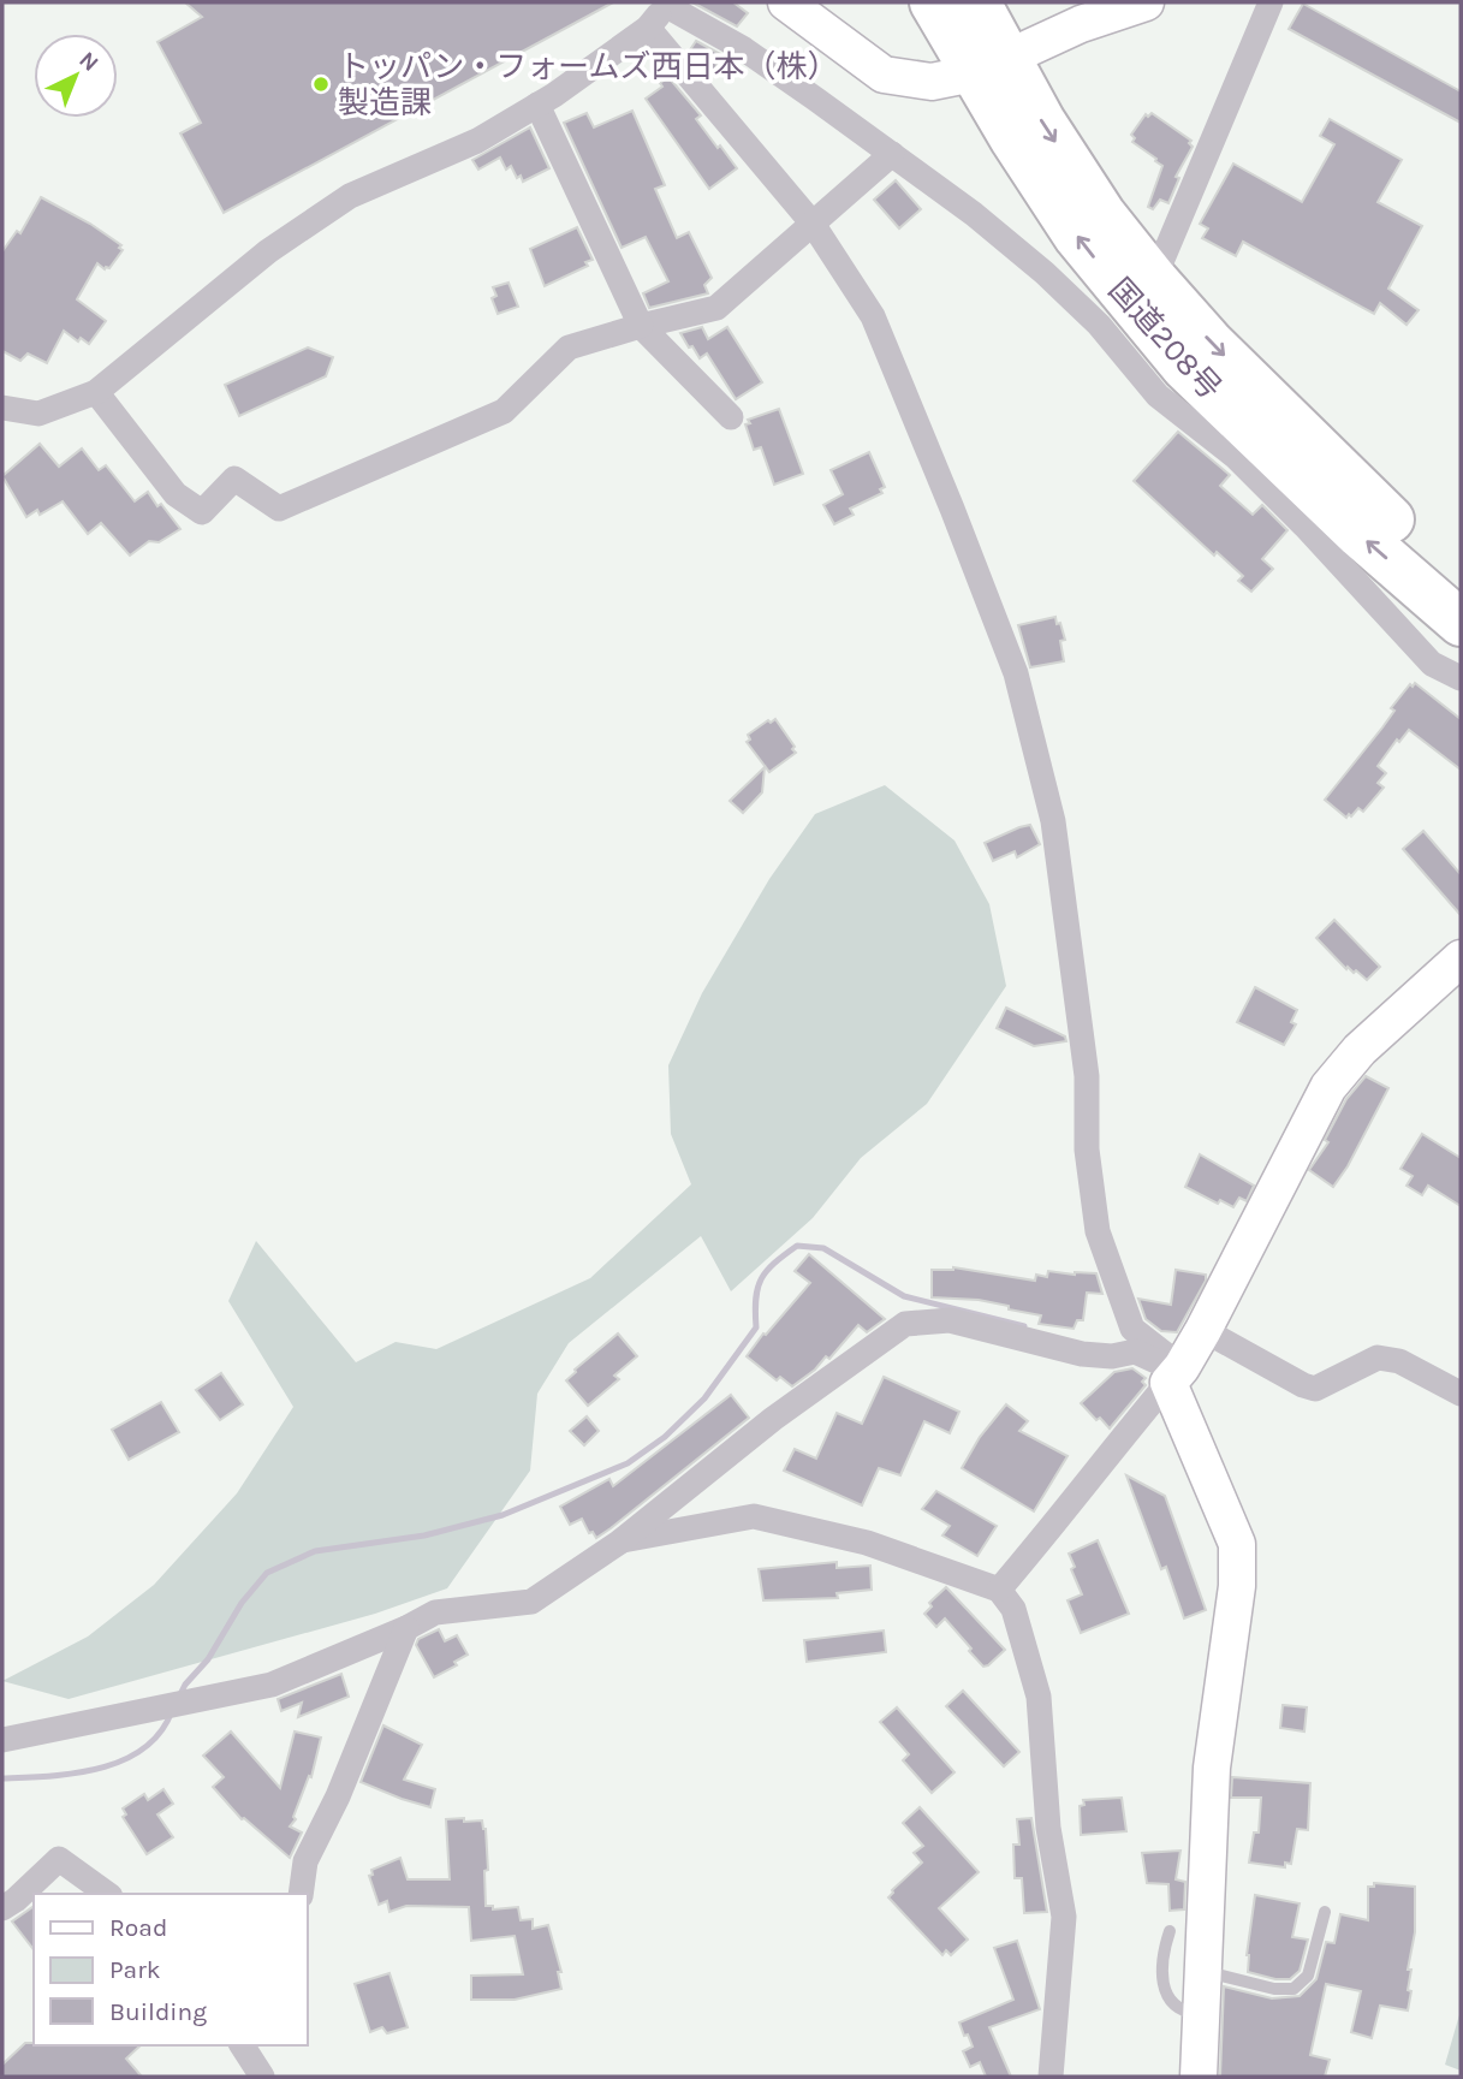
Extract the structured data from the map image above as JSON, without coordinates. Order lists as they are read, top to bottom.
{
  "streets": {
    "highway": ["国道208号"]
  },
  "places": ["トッパン・フォームズ西日本（株） 製造課"],
  "legend": ["Road", "Park", "Building"],
  "north": "top right"
}
